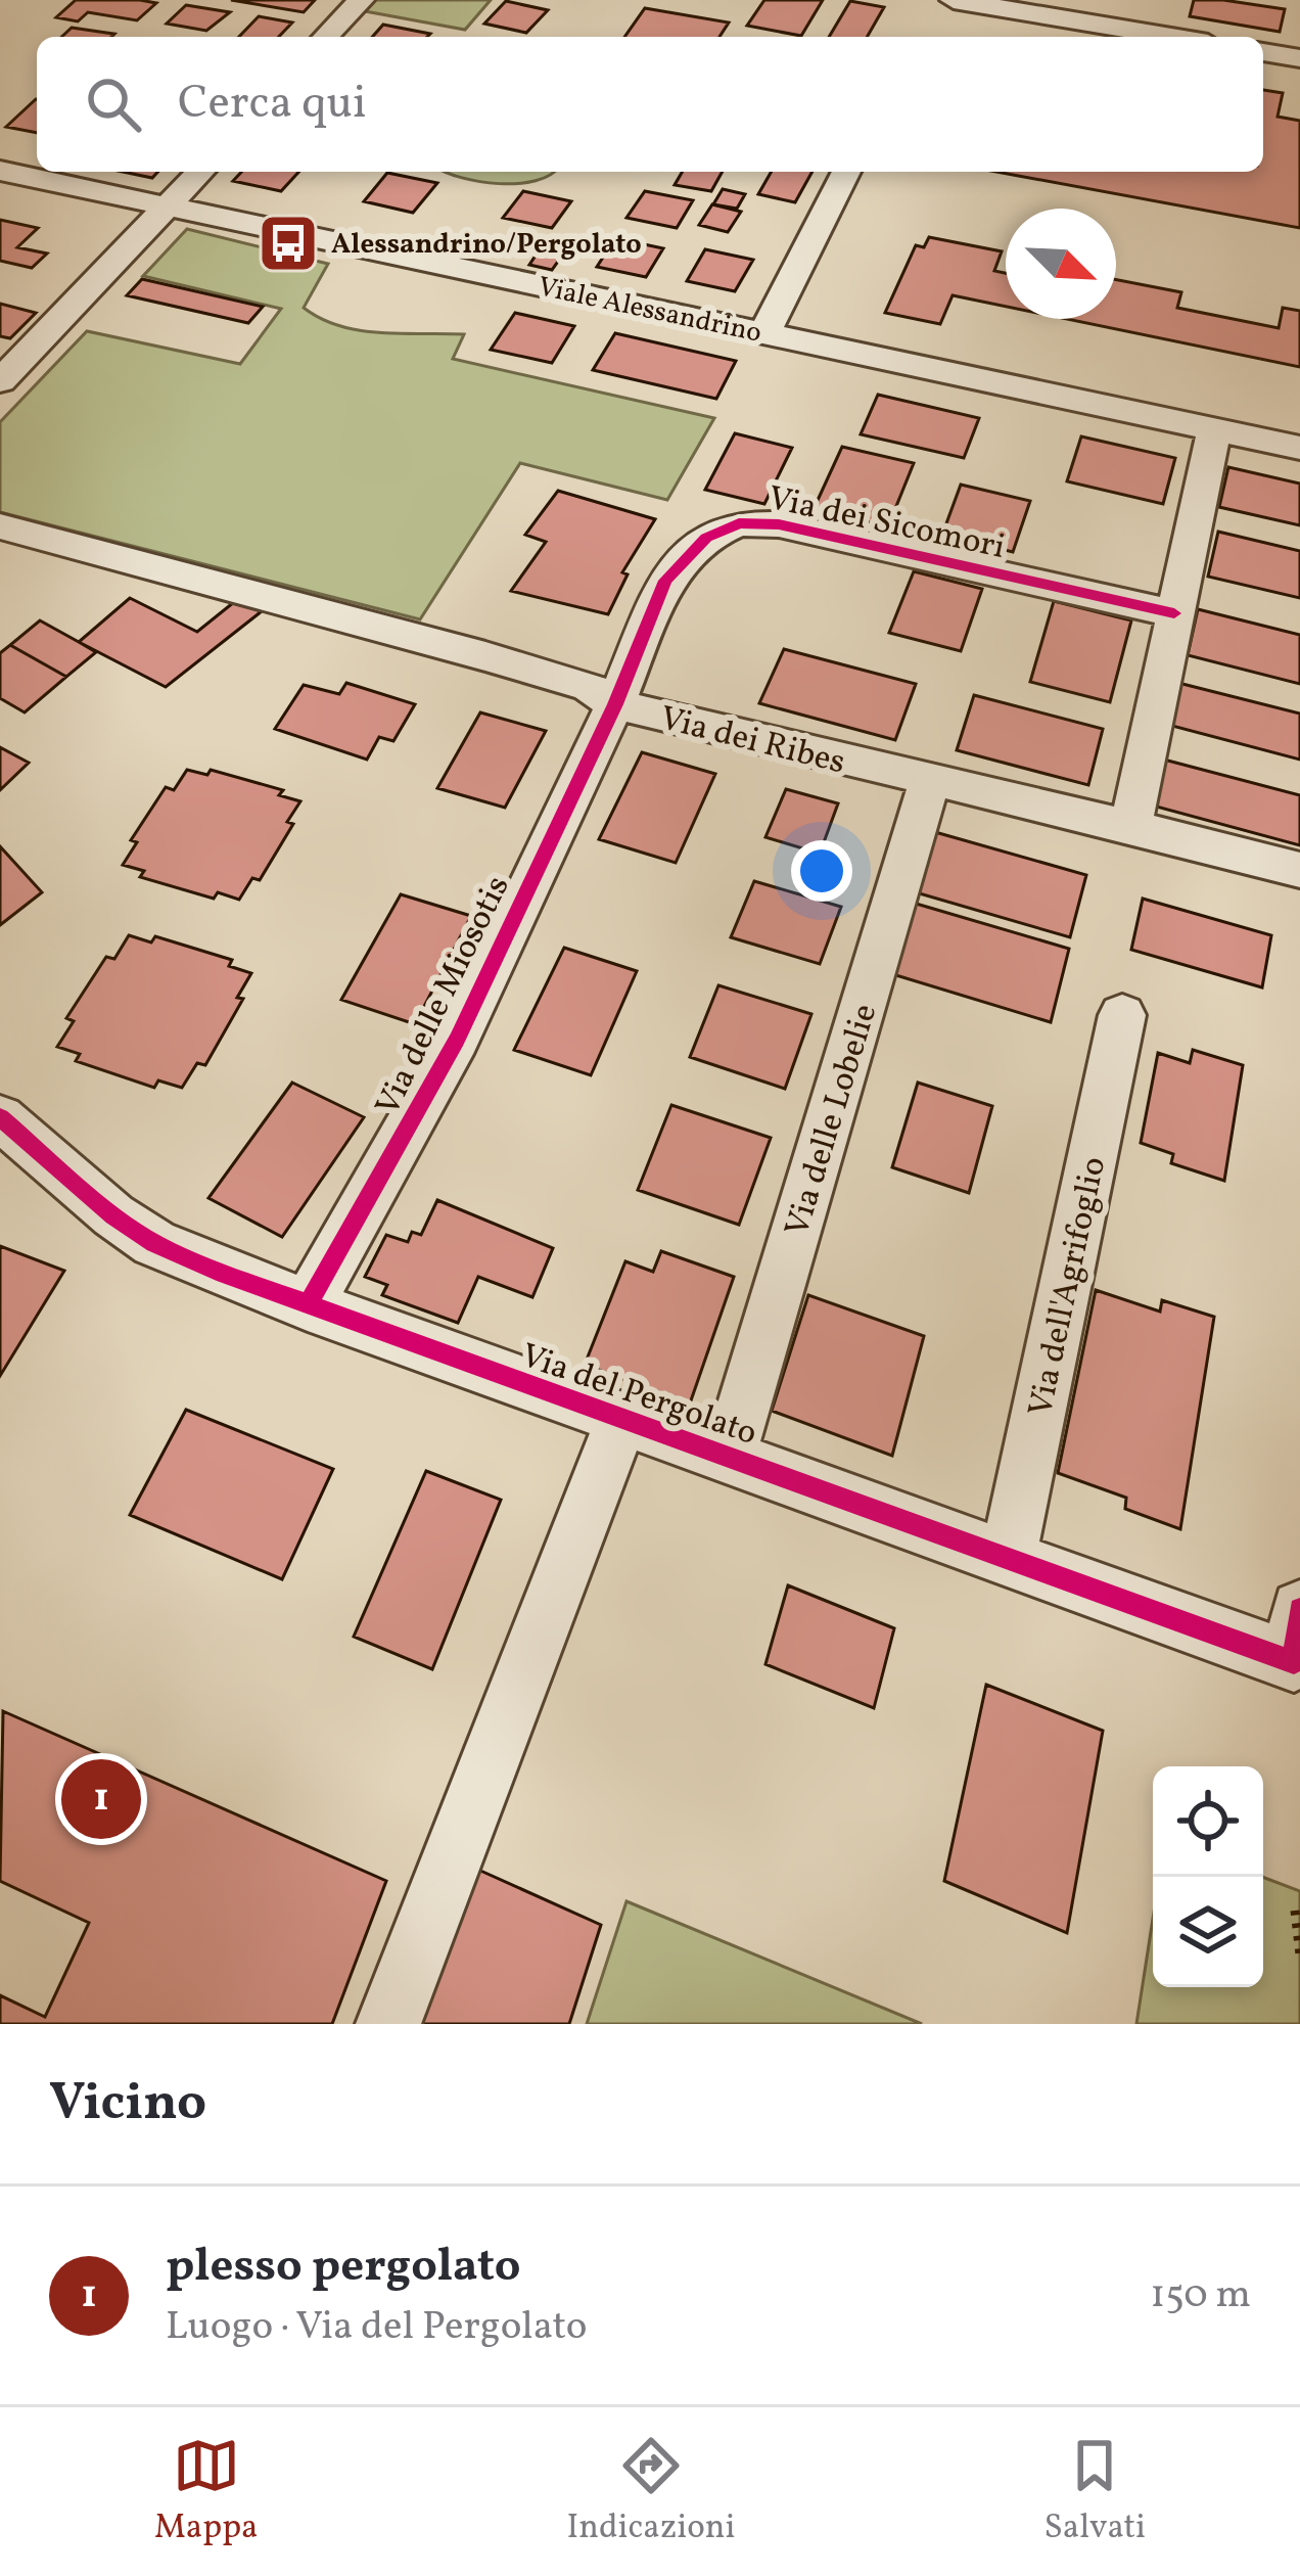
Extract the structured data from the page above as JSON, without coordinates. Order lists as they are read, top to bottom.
{
  "streets": {
    "street": [
      "Viale Alessandrino",
      "Via dei Sicomori",
      "Via dei Ribes",
      "Via delle Miosotis",
      "Via delle Lobelie",
      "Via dell'Agrifoglio",
      "Via del Pergolato"
    ]
  },
  "crossings": [
    ["Via dei Sicomori", "Via dei Ribes"],
    ["Via dei Sicomori", "Via delle Miosotis"],
    ["Via dei Ribes", "Via delle Miosotis"],
    ["Via dei Ribes", "Via delle Lobelie"],
    ["Via delle Miosotis", "Via del Pergolato"],
    ["Via delle Lobelie", "Via del Pergolato"],
    ["Via dell'Agrifoglio", "Via del Pergolato"]
  ],
  "places": {
    "bus stop": ["Alessandrino/Pergolato"]
  },
  "north": "bottom right",
  "page": {
    "search": "Cerca qui",
    "pins": "1",
    "heading": "Vicino",
    "list": [
      {
        "mark": "1",
        "name": "plesso pergolato",
        "note": "Luogo · Via del Pergolato",
        "value": "150 m"
      }
    ],
    "nav": ["Mappa", "Indicazioni", "Salvati"]
  }
}
